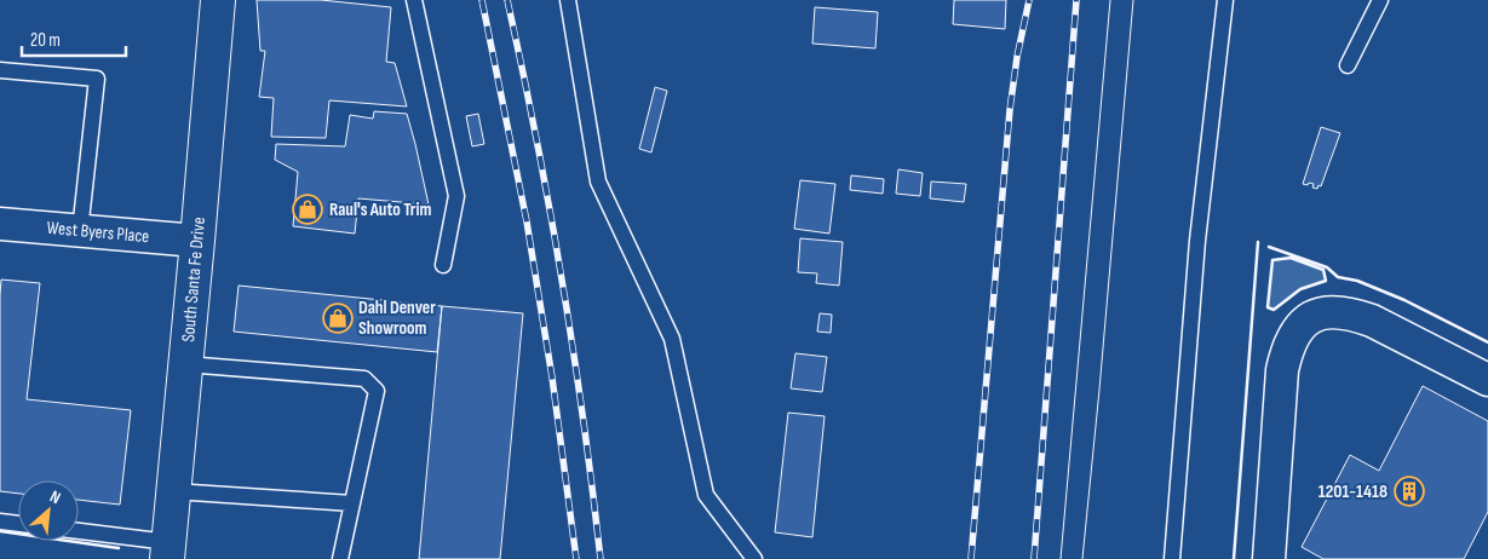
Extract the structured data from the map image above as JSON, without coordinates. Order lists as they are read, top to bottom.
{
  "streets": {
    "main road": ["South Santa Fe Drive"],
    "street": ["West Byers Place"]
  },
  "crossings": [
    ["West Byers Place", "South Santa Fe Drive"]
  ],
  "places": {
    "shop": ["Raul's Auto Trim", "Dahl Denver Showroom"],
    "building": ["1201-1418"]
  },
  "scale_bar": "20 m",
  "north": "top right"
}
